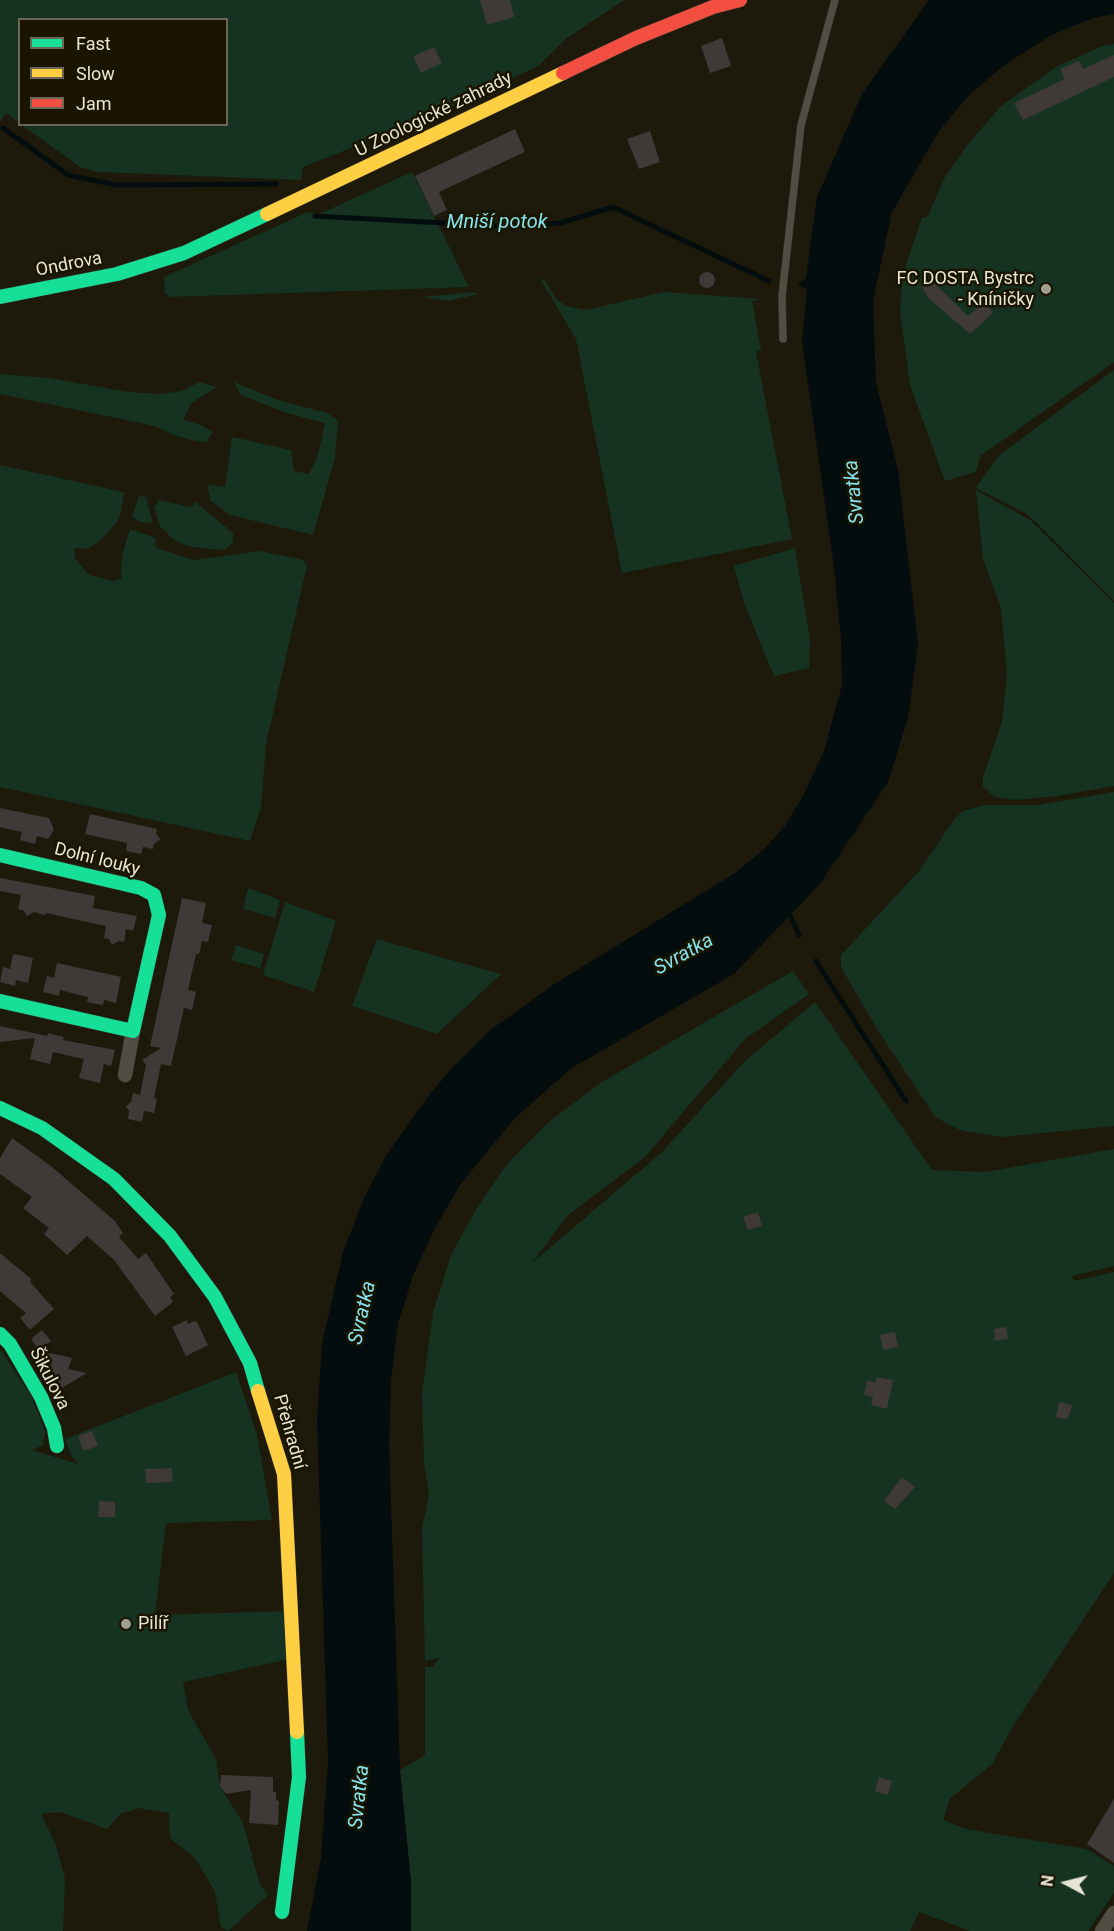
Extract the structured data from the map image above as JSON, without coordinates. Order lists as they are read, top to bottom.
{
  "streets": {
    "street": [
      "U Zoologické zahrady",
      "Ondrova",
      "Dolní louky",
      "Šikulova",
      "Přehradní"
    ]
  },
  "crossings": [
    ["U Zoologické zahrady", "Ondrova"]
  ],
  "water": ["Mniší potok", "Svratka"],
  "places": ["FC DOSTA Bystrc - Kníničky", "Pilíř"],
  "legend": ["Fast", "Slow", "Jam"],
  "north": "left"
}
